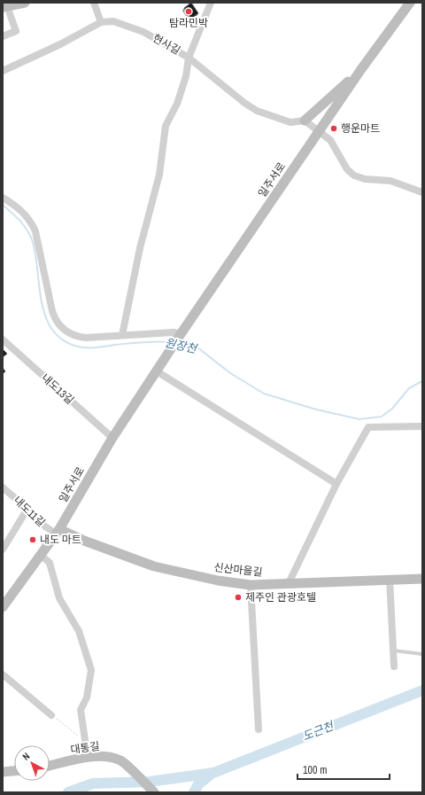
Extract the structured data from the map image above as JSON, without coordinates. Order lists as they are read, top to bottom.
{
  "streets": {
    "main road": ["일주서로", "신산마을길", "대통길"],
    "street": ["현사길", "내도13길", "내도11길"]
  },
  "crossings": [
    ["일주서로", "내도13길"],
    ["일주서로", "내도11길"],
    ["일주서로", "신산마을길"],
    ["내도11길", "신산마을길"]
  ],
  "water": ["원장천", "도근천"],
  "places": [
    "탐라민박",
    "행운마트",
    "내도 마트",
    "제주인 관광호텔"
  ],
  "scale_bar": "100 m",
  "north": "top left"
}
